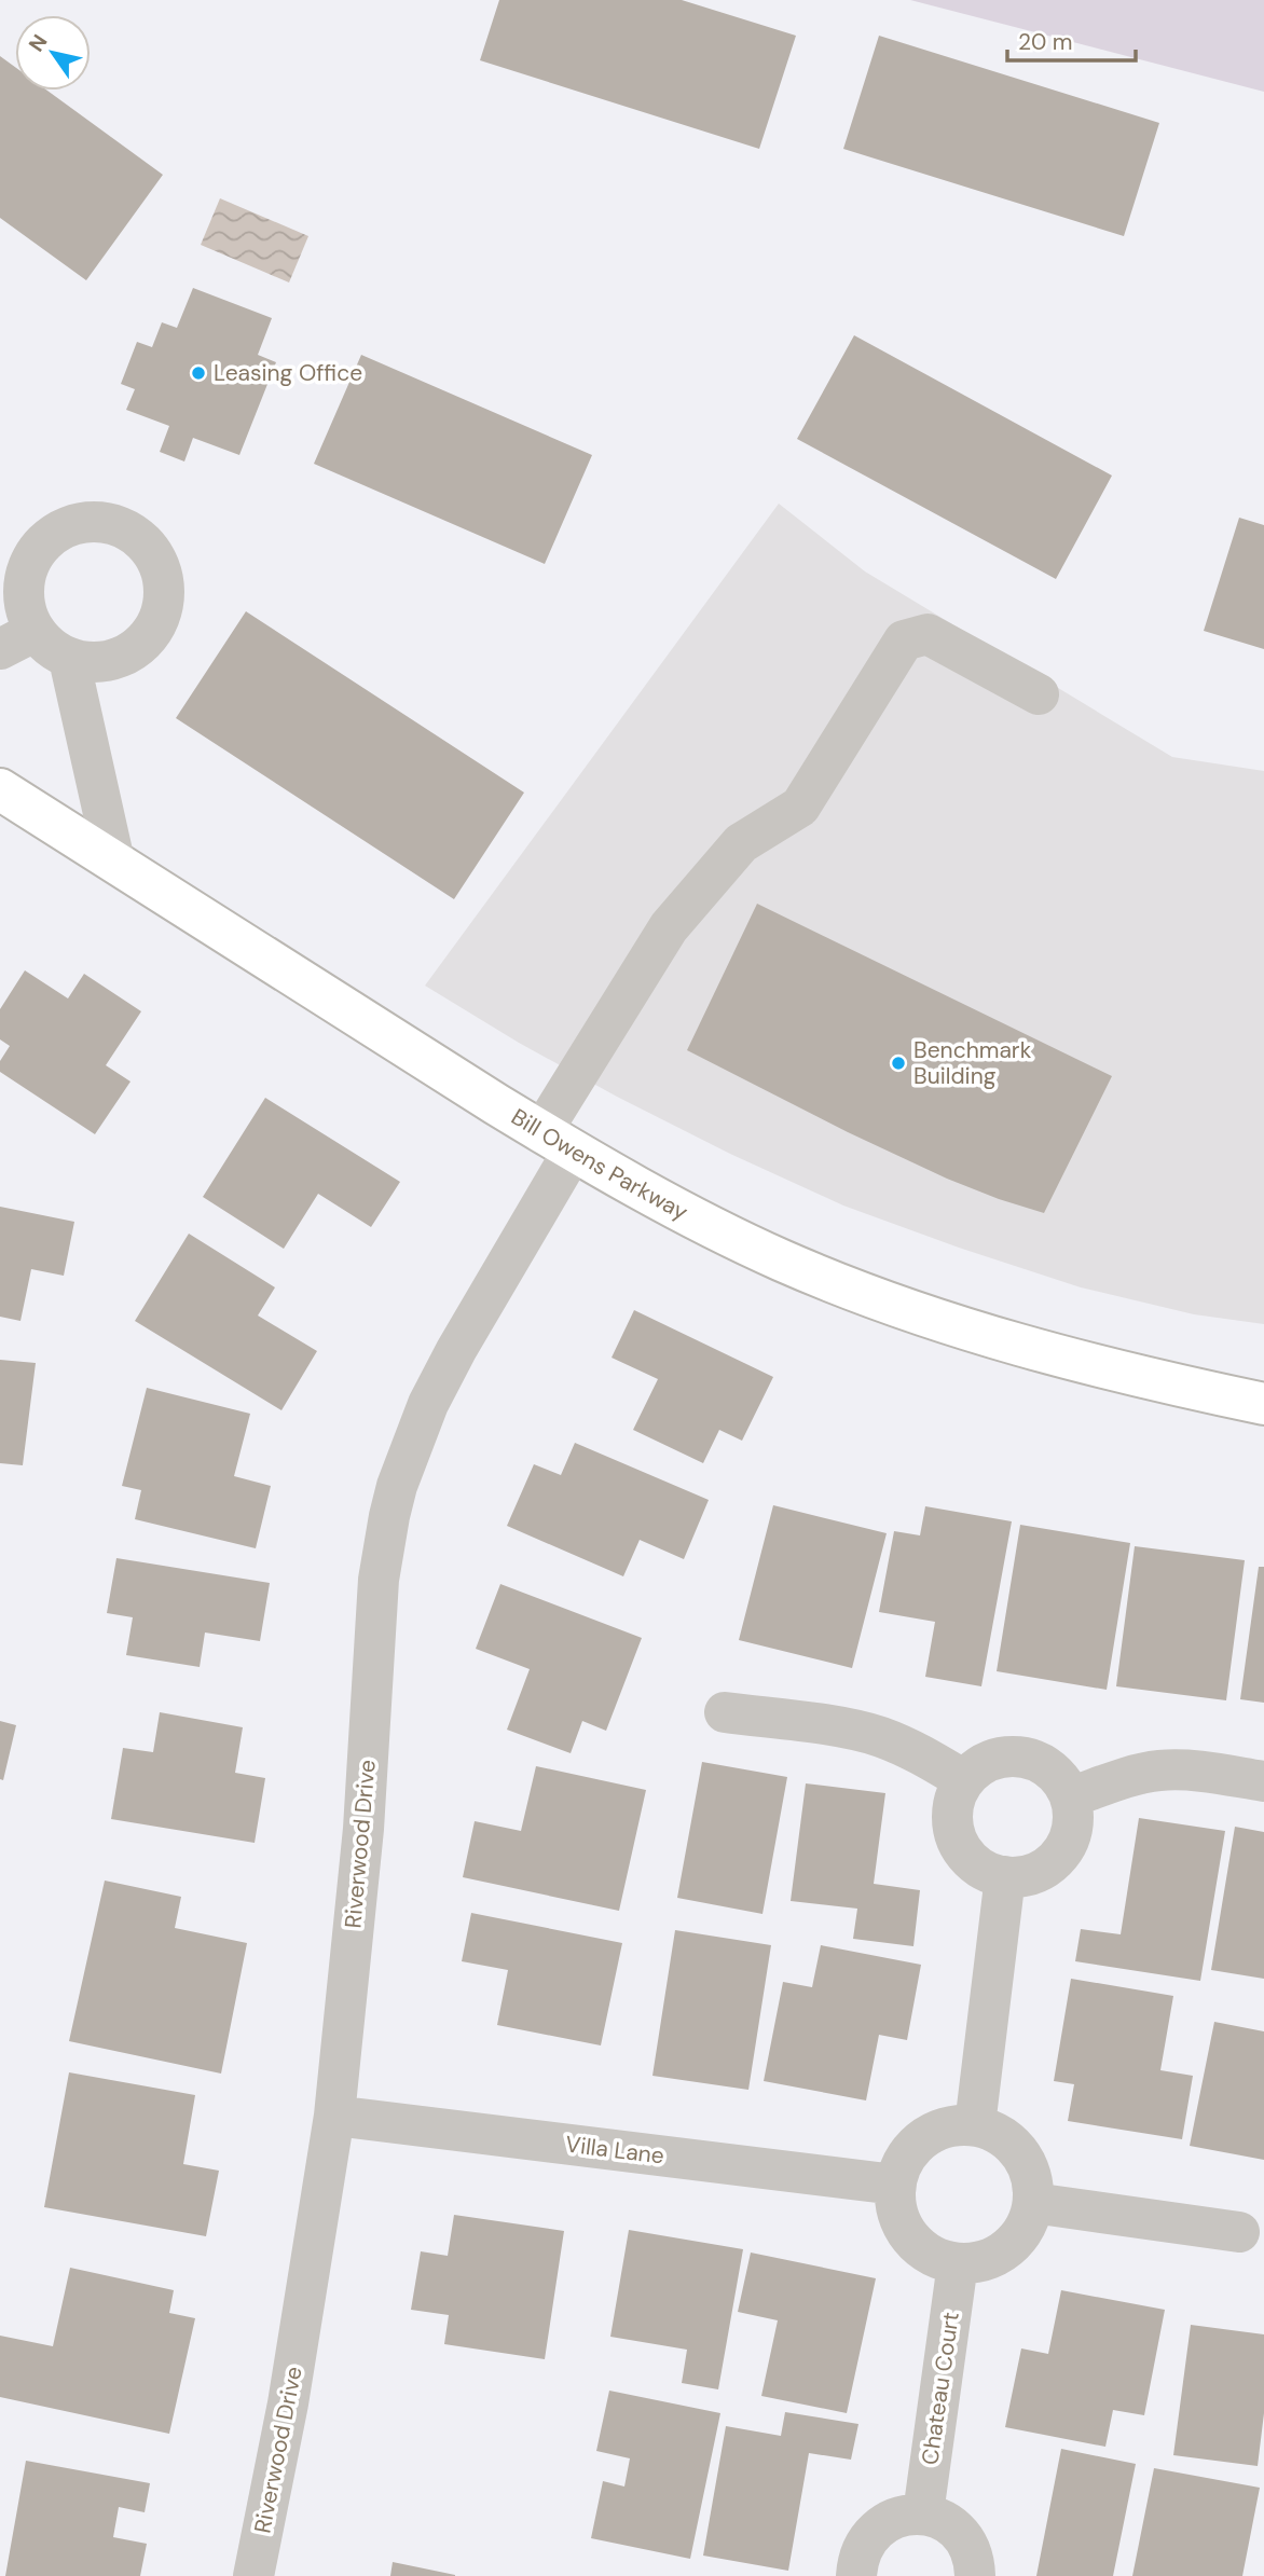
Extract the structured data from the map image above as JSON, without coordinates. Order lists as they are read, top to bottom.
{
  "streets": {
    "main road": ["Bill Owens Parkway"],
    "street": ["Riverwood Drive", "Villa Lane", "Chateau Court"]
  },
  "crossings": [
    ["Bill Owens Parkway", "Riverwood Drive"],
    ["Riverwood Drive", "Villa Lane"],
    ["Villa Lane", "Chateau Court"]
  ],
  "places": ["Leasing Office", "Benchmark Building"],
  "scale_bar": "20 m",
  "north": "top left"
}
